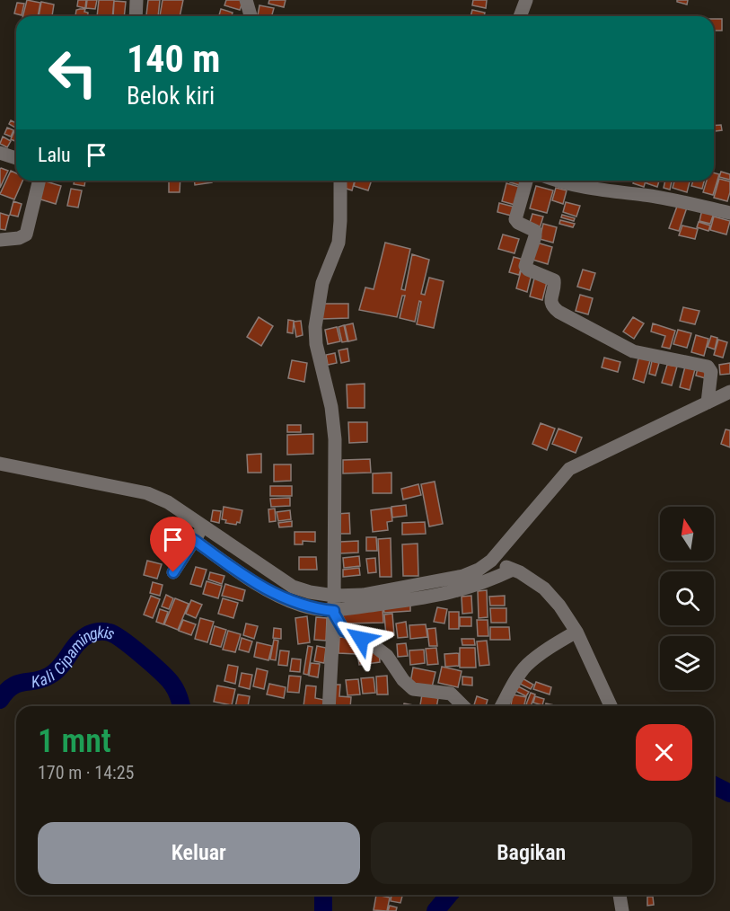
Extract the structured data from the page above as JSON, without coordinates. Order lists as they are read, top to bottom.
{
  "water": ["Kali Cipamingkis"],
  "north": "top",
  "page": {
    "turn": ["140 m", "Belok kiri"],
    "then": "Lalu",
    "heading": ["1 mnt", "170 m · 14:25"],
    "buttons": ["Keluar", "Bagikan"]
  }
}
